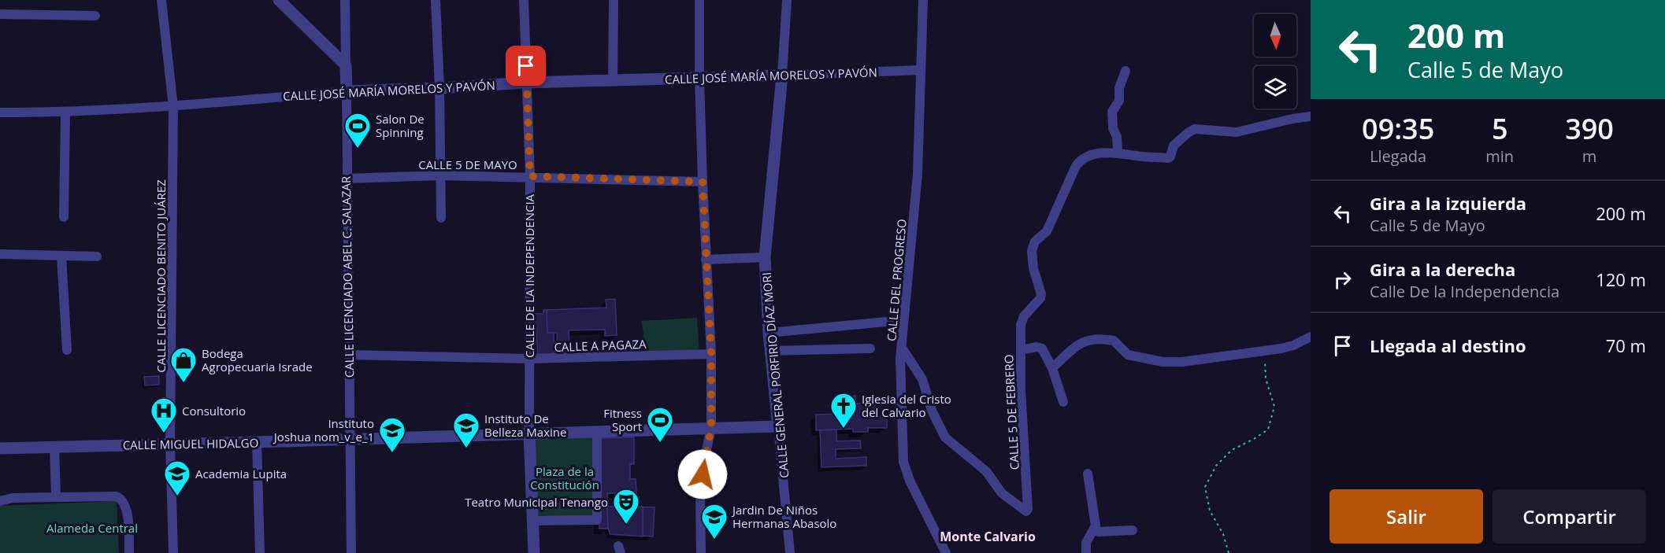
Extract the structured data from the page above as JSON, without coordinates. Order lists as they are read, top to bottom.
{
  "streets": {
    "street": [
      "CALLE JOSÉ MARÍA MORELOS Y PAVÓN",
      "CALLE 5 DE MAYO",
      "CALLE LICENCIADO BENITO JUÁREZ",
      "CALLE DE LA INDEPENDENCIA",
      "CALLE LICENCIADO ABEL C. SALAZAR",
      "CALLE DEL PROGRESO",
      "CALLE A PAGAZA",
      "CALLE GENERAL PORFIRIO DÍAZ MORI",
      "CALLE 5 DE FEBRERO",
      "CALLE MIGUEL HIDALGO"
    ]
  },
  "crossings": [
    ["CALLE JOSÉ MARÍA MORELOS Y PAVÓN", "CALLE LICENCIADO BENITO JUÁREZ"],
    ["CALLE JOSÉ MARÍA MORELOS Y PAVÓN", "CALLE DE LA INDEPENDENCIA"],
    ["CALLE JOSÉ MARÍA MORELOS Y PAVÓN", "CALLE LICENCIADO ABEL C. SALAZAR"],
    ["CALLE JOSÉ MARÍA MORELOS Y PAVÓN", "CALLE DEL PROGRESO"],
    ["CALLE JOSÉ MARÍA MORELOS Y PAVÓN", "CALLE GENERAL PORFIRIO DÍAZ MORI"],
    ["CALLE 5 DE MAYO", "CALLE DE LA INDEPENDENCIA"],
    ["CALLE 5 DE MAYO", "CALLE LICENCIADO ABEL C. SALAZAR"],
    ["CALLE LICENCIADO BENITO JUÁREZ", "CALLE MIGUEL HIDALGO"],
    ["CALLE DE LA INDEPENDENCIA", "CALLE A PAGAZA"],
    ["CALLE DE LA INDEPENDENCIA", "CALLE MIGUEL HIDALGO"],
    ["CALLE LICENCIADO ABEL C. SALAZAR", "CALLE A PAGAZA"],
    ["CALLE LICENCIADO ABEL C. SALAZAR", "CALLE MIGUEL HIDALGO"],
    ["CALLE DEL PROGRESO", "CALLE 5 DE FEBRERO"],
    ["CALLE GENERAL PORFIRIO DÍAZ MORI", "CALLE MIGUEL HIDALGO"]
  ],
  "districts": ["Monte Calvario"],
  "parks": ["Plaza de la Constitución", "Alameda Central"],
  "places": {
    "sports": ["Salon De Spinning", "Fitness Sport"],
    "shop": ["Bodega Agropecuaria Israde"],
    "church": ["Iglesia del Cristo del Calvario"],
    "hospital": ["Consultorio"],
    "school or university": [
      "Instituto De Belleza Maxine",
      "Instituto Joshua nom_v_e_1",
      "Academia Lupita",
      "Jardin De Niños Hermanas Abasolo"
    ],
    "theatre": ["Teatro Municipal Tenango"]
  },
  "north": "bottom",
  "page": {
    "turn": ["200 m", "Calle 5 de Mayo"],
    "eta": [
      "09:35",
      "Llegada",
      "5",
      "min",
      "390",
      "m"
    ],
    "list": [
      {
        "name": "Gira a la izquierda",
        "note": "Calle 5 de Mayo",
        "value": "200 m"
      },
      {
        "name": "Gira a la derecha",
        "note": "Calle De la Independencia",
        "value": "120 m"
      },
      {
        "name": "Llegada al destino",
        "value": "70 m"
      }
    ],
    "buttons": ["Salir", "Compartir"]
  }
}
